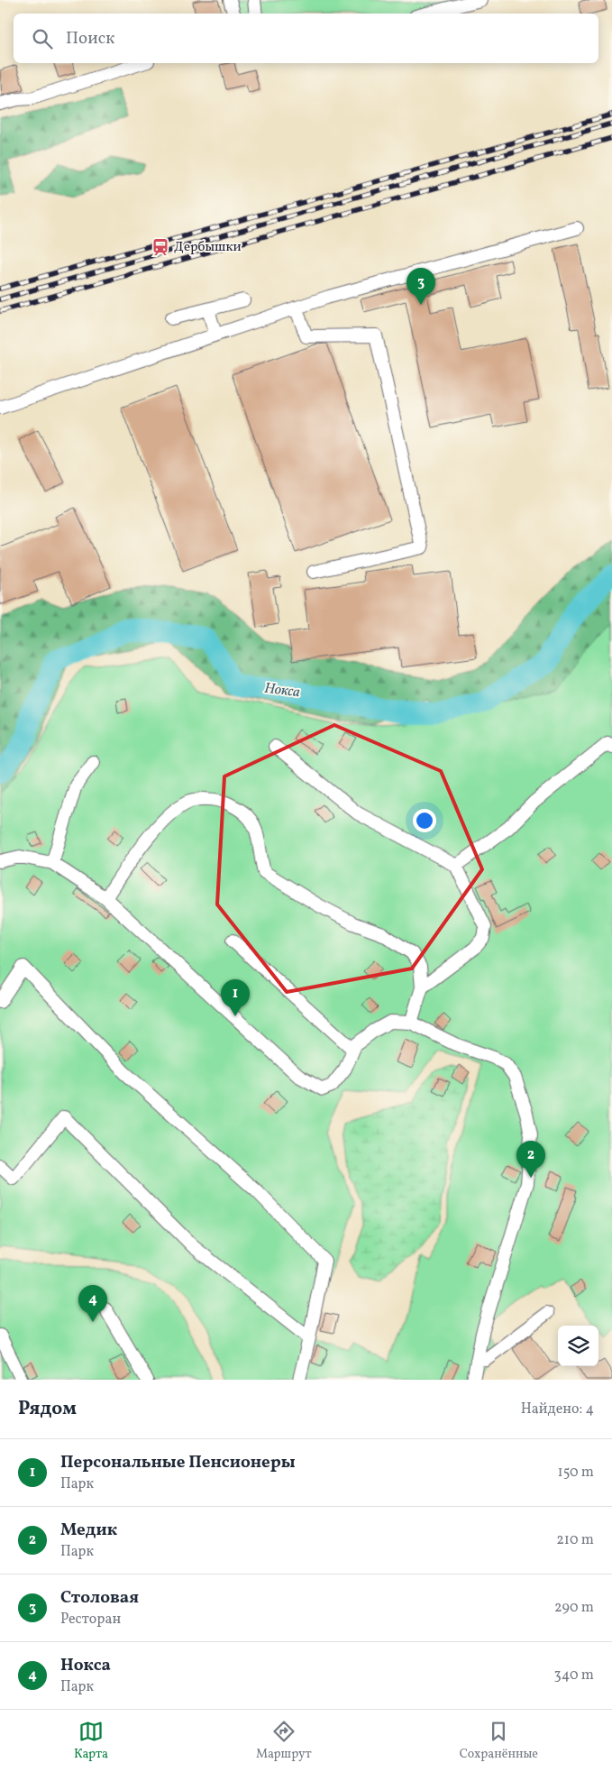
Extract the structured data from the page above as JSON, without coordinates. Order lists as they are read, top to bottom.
{
  "water": ["Нокса"],
  "places": {
    "station": ["Дербышки"]
  },
  "page": {
    "search": "Поиск",
    "pins": [
      "3",
      "1",
      "2",
      "4"
    ],
    "heading": ["Рядом", "Найдено: 4"],
    "list": [
      {
        "mark": "1",
        "name": "Персональные Пенсионеры",
        "note": "Парк",
        "value": "150 m"
      },
      {
        "mark": "2",
        "name": "Медик",
        "note": "Парк",
        "value": "210 m"
      },
      {
        "mark": "3",
        "name": "Столовая",
        "note": "Ресторан",
        "value": "290 m"
      },
      {
        "mark": "4",
        "name": "Нокса",
        "note": "Парк",
        "value": "340 m"
      }
    ],
    "nav": ["Карта", "Маршрут", "Сохранённые"]
  }
}
